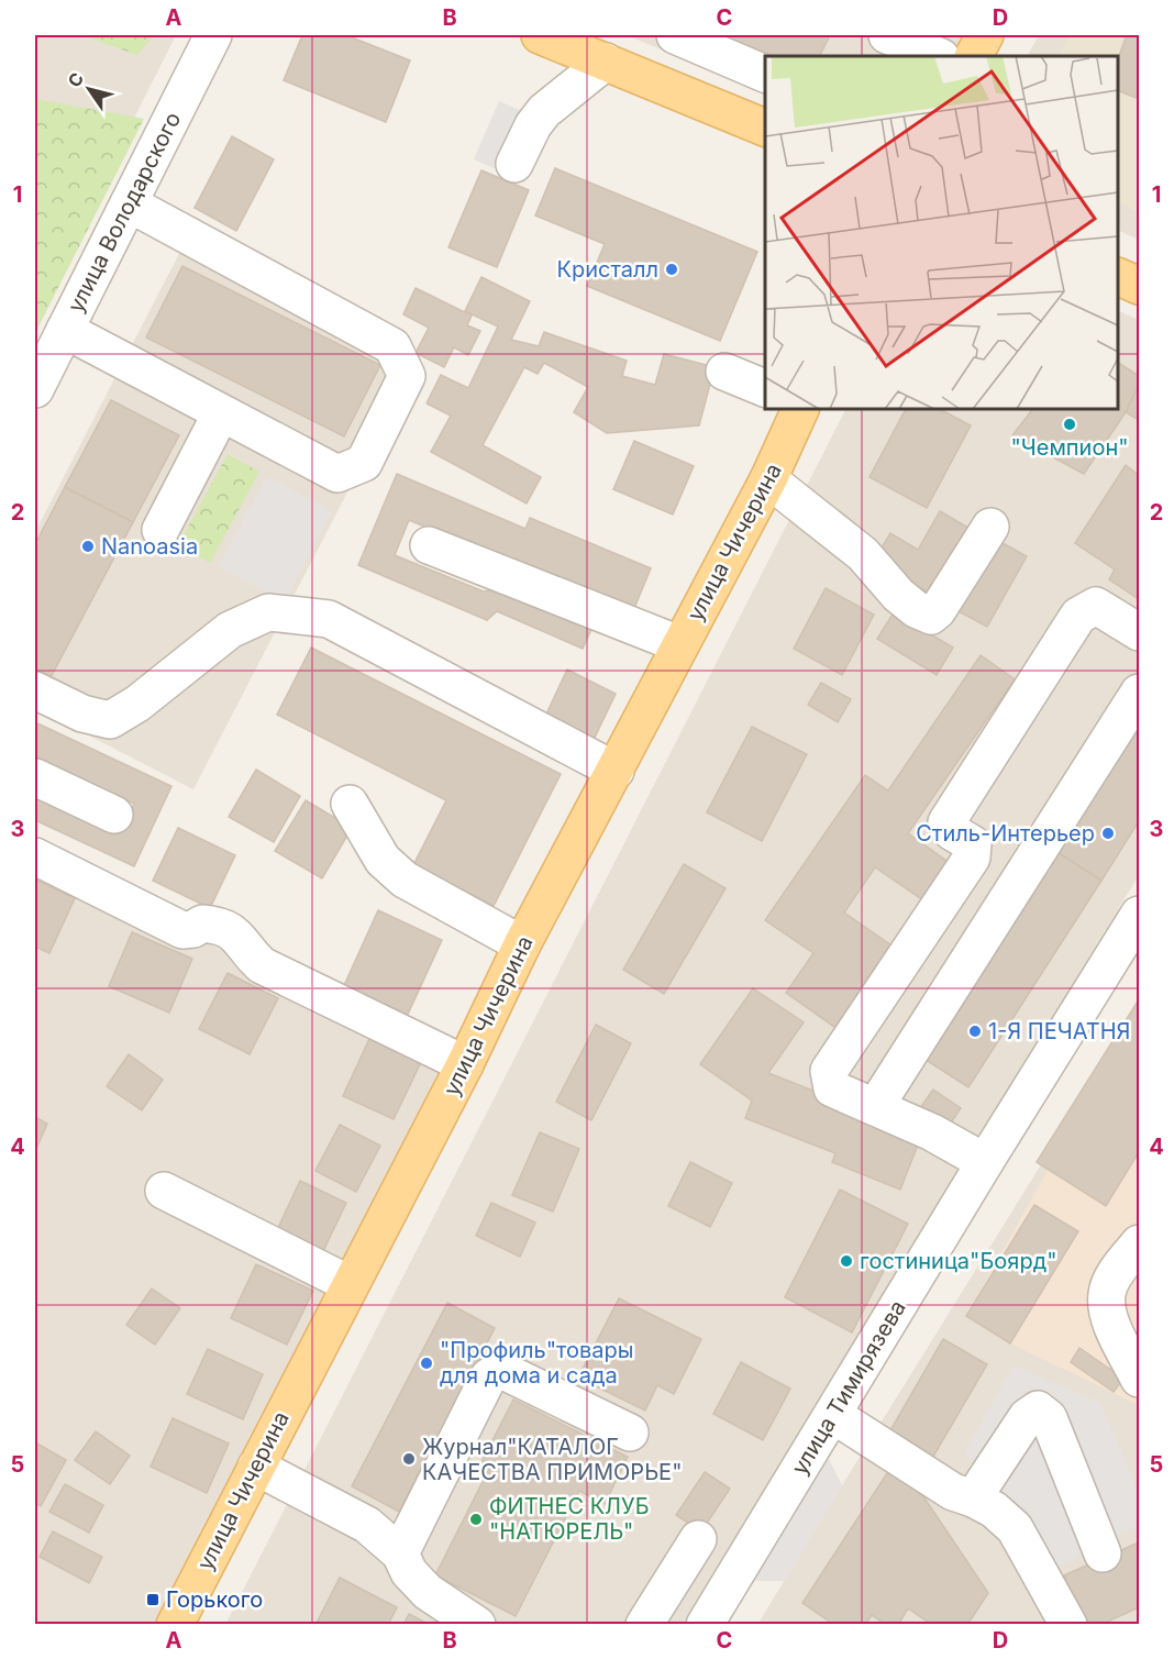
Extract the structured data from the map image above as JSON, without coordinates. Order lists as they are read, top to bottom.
{
  "streets": {
    "main road": ["улица Чичерина"],
    "street": ["улица Володарского", "улица Тимирязева"]
  },
  "places": {
    "other": [
      "Кристалл",
      "\"Чемпион\"",
      "Nanoasia",
      "Стиль-Интерьер",
      "1-Я ПЕЧАТНЯ",
      "гостиница\"Боярд\"",
      "\"Профиль\"товары для дома и сада",
      "Журнал\"КАТАЛОГ КАЧЕСТВА ПРИМОРЬЕ\"",
      "ФИТНЕС КЛУБ \"НАТЮРЕЛЬ\""
    ],
    "transit": ["Горького"]
  },
  "north": "top left",
  "grid": {
    "columns": [
      "A",
      "B",
      "C",
      "D"
    ],
    "rows": [
      "1",
      "2",
      "3",
      "4",
      "5"
    ]
  }
}
